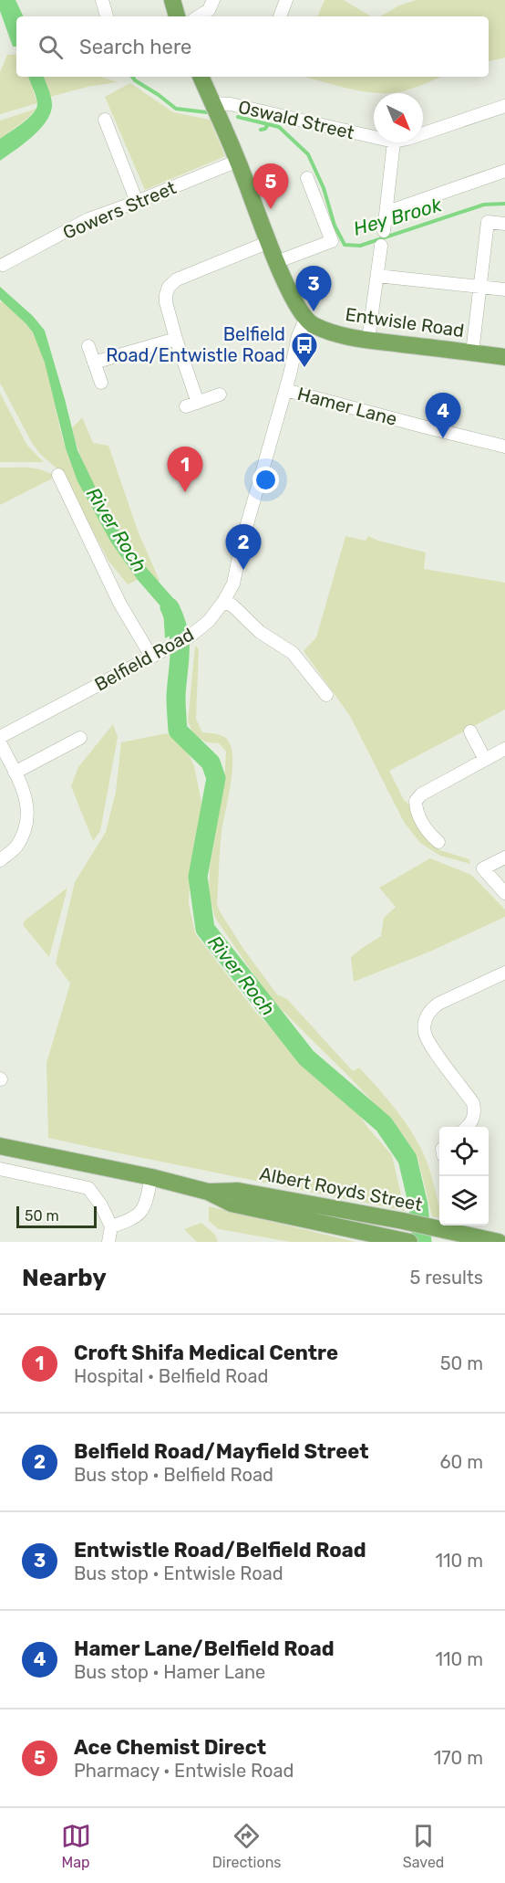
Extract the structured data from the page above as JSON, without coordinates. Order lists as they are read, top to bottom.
{
  "streets": {
    "main road": ["Entwisle Road", "Albert Royds Street"],
    "street": [
      "Oswald Street",
      "Gowers Street",
      "Hamer Lane",
      "Belfield Road"
    ]
  },
  "crossings": [
    ["Entwisle Road", "Belfield Road"],
    ["Hamer Lane", "Belfield Road"]
  ],
  "water": ["Hey Brook", "River Roch"],
  "places": {
    "bus stop": ["Belfield Road/Entwistle Road"]
  },
  "scale_bar": "50 m",
  "north": "bottom right",
  "page": {
    "search": "Search here",
    "pins": [
      "5",
      "3",
      "4",
      "1",
      "2"
    ],
    "scale": "50 m",
    "heading": ["Nearby", "5 results"],
    "list": [
      {
        "mark": "1",
        "name": "Croft Shifa Medical Centre",
        "note": "Hospital · Belfield Road",
        "value": "50 m"
      },
      {
        "mark": "2",
        "name": "Belfield Road/Mayfield Street",
        "note": "Bus stop · Belfield Road",
        "value": "60 m"
      },
      {
        "mark": "3",
        "name": "Entwistle Road/Belfield Road",
        "note": "Bus stop · Entwisle Road",
        "value": "110 m"
      },
      {
        "mark": "4",
        "name": "Hamer Lane/Belfield Road",
        "note": "Bus stop · Hamer Lane",
        "value": "110 m"
      },
      {
        "mark": "5",
        "name": "Ace Chemist Direct",
        "note": "Pharmacy · Entwisle Road",
        "value": "170 m"
      }
    ],
    "nav": ["Map", "Directions", "Saved"]
  }
}
